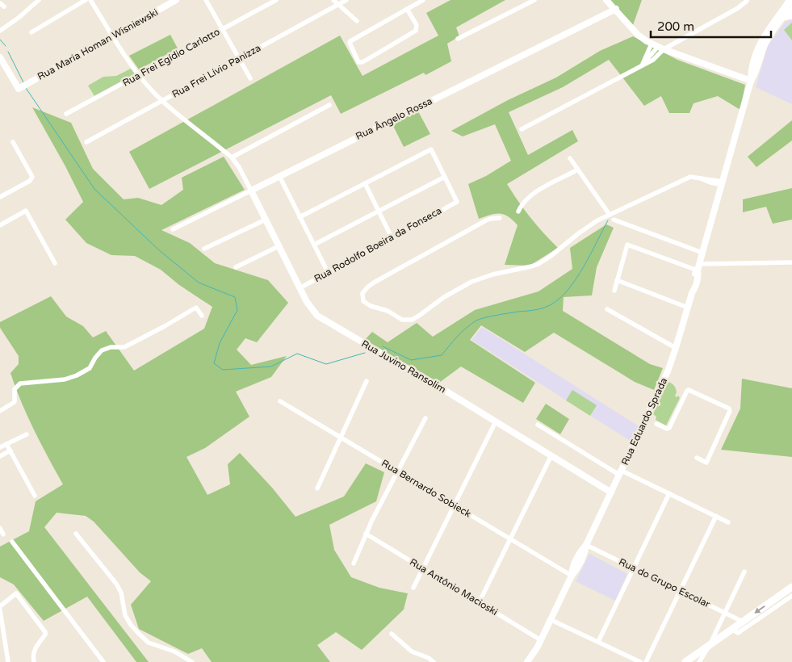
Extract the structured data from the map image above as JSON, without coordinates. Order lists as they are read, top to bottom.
{
  "streets": {
    "street": [
      "Rua Maria Homan Wisniewski",
      "Rua Frei Egídio Carlotto",
      "Rua Frei Lívio Panizza",
      "Rua Ângelo Rossa",
      "Rua Rodolfo Boeira da Fonseca",
      "Rua Juvino Ransolim",
      "Rua Eduardo Sprada",
      "Rua Bernardo Sobieck",
      "Rua do Grupo Escolar",
      "Rua Antônio Macioski"
    ]
  },
  "crossings": [
    ["Rua Ângelo Rossa", "Rua Juvino Ransolim"],
    ["Rua Rodolfo Boeira da Fonseca", "Rua Juvino Ransolim"],
    ["Rua Juvino Ransolim", "Rua Eduardo Sprada"],
    ["Rua Eduardo Sprada", "Rua Bernardo Sobieck"],
    ["Rua Eduardo Sprada", "Rua do Grupo Escolar"],
    ["Rua Eduardo Sprada", "Rua Antônio Macioski"]
  ],
  "scale_bar": "200 m"
}
